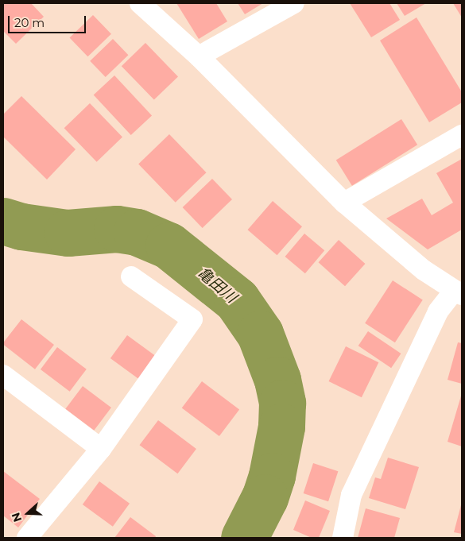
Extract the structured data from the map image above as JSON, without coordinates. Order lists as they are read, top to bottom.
{
  "water": ["亀田川"],
  "scale_bar": "20 m",
  "north": "left"
}
